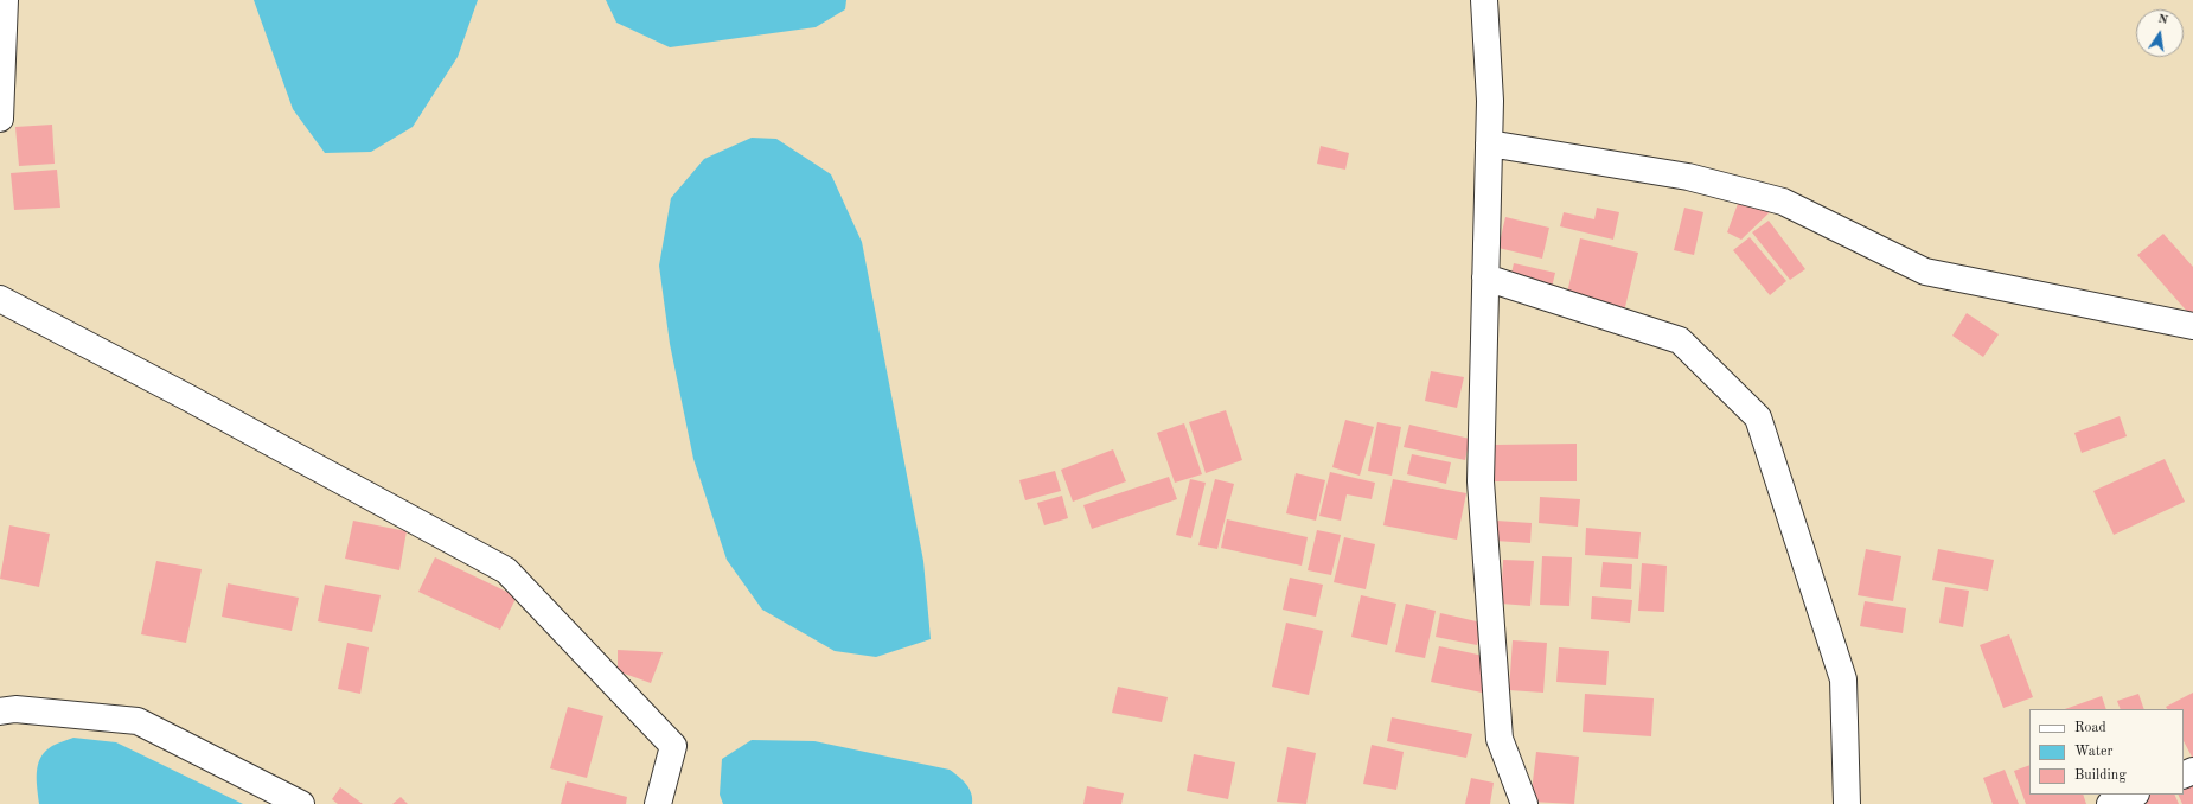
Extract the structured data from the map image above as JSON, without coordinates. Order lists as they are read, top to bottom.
{
  "legend": ["Road", "Water", "Building"],
  "north": "top"
}
